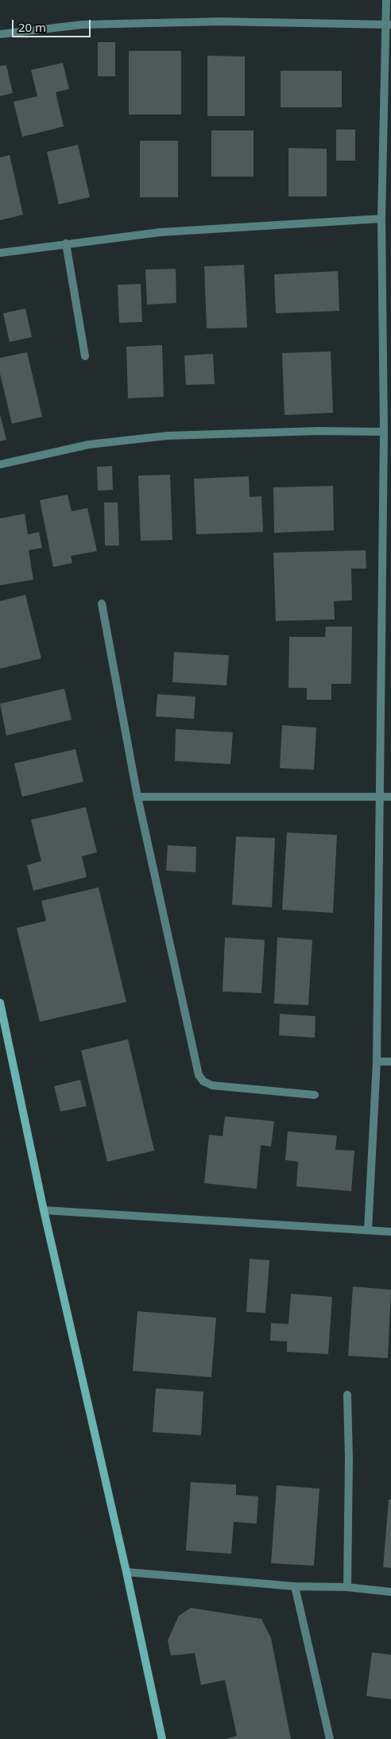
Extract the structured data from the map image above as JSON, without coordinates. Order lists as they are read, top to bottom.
{
  "scale_bar": "20 m"
}
